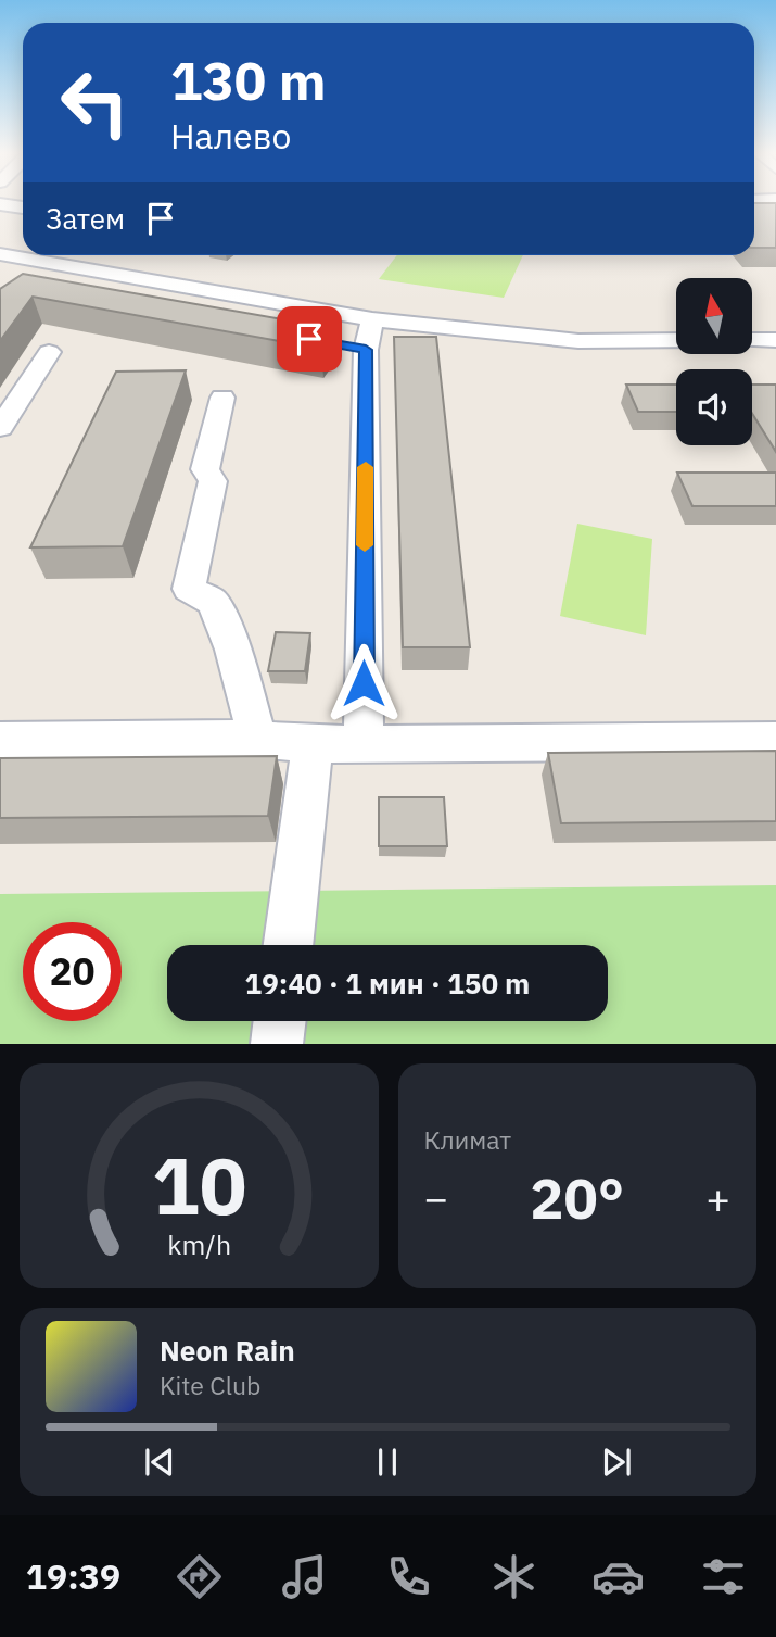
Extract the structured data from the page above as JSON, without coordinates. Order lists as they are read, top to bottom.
{
  "north": "top",
  "page": {
    "turn": ["130 m", "Налево"],
    "then": "Затем",
    "limit": "20",
    "trip": "19:40 · 1 мин · 150 m",
    "tile": "Климат",
    "heat": ["−", "20°", "+"],
    "song": ["Neon Rain", "Kite Club"],
    "tabs": "19:39",
    "gauge": ["10", "km/h"]
  }
}
